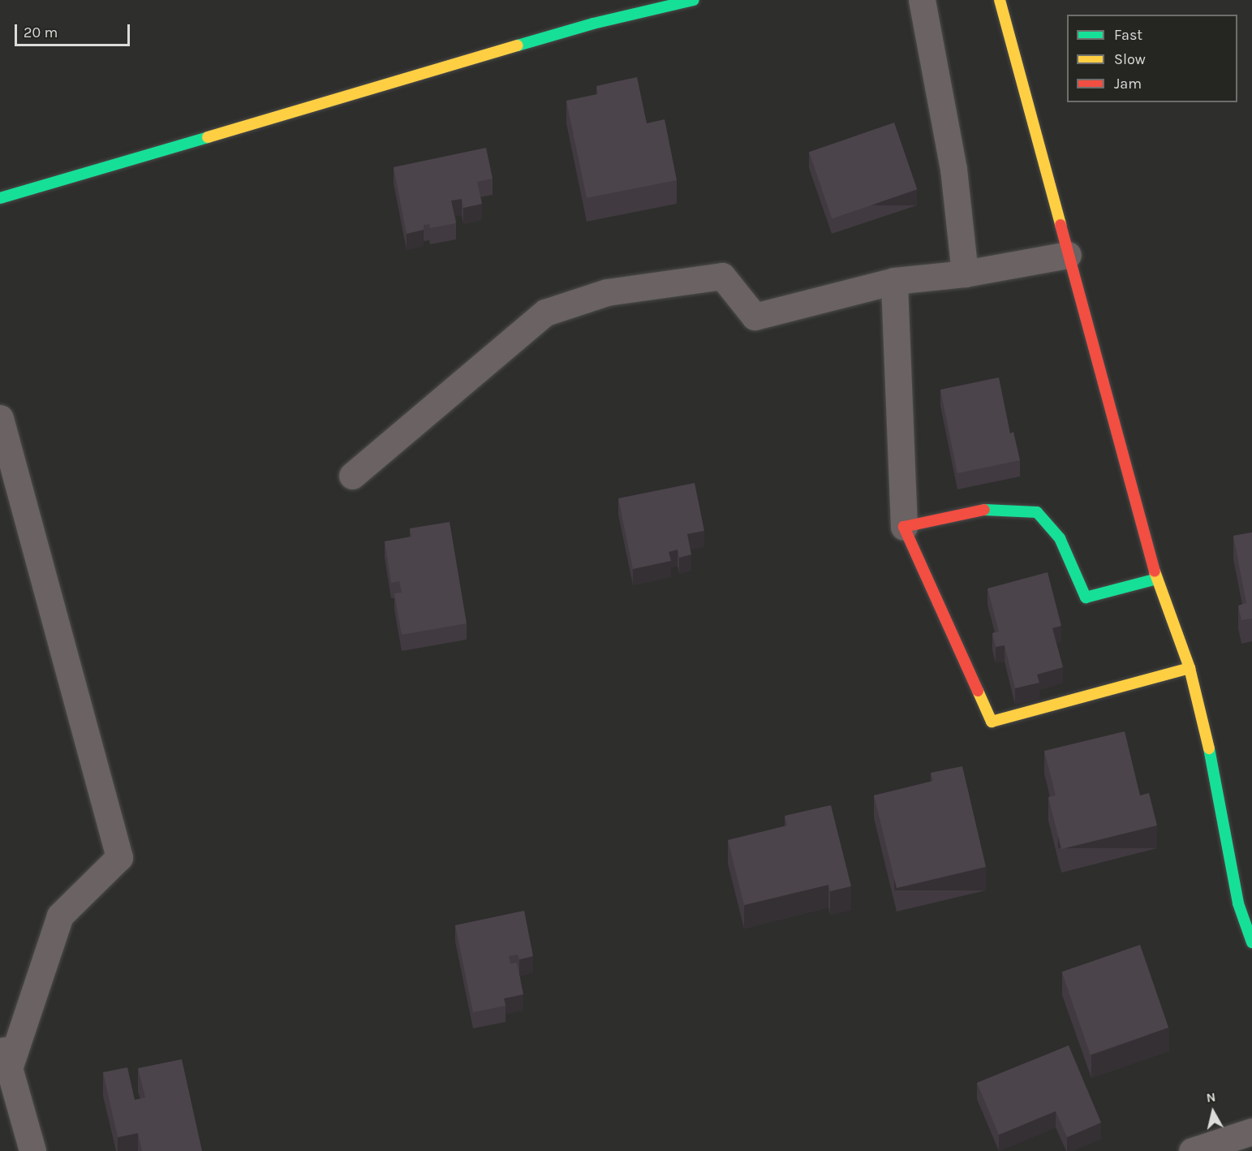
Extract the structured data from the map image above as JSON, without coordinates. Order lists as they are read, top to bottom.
{
  "legend": ["Fast", "Slow", "Jam"],
  "scale_bar": "20 m",
  "north": "top"
}
